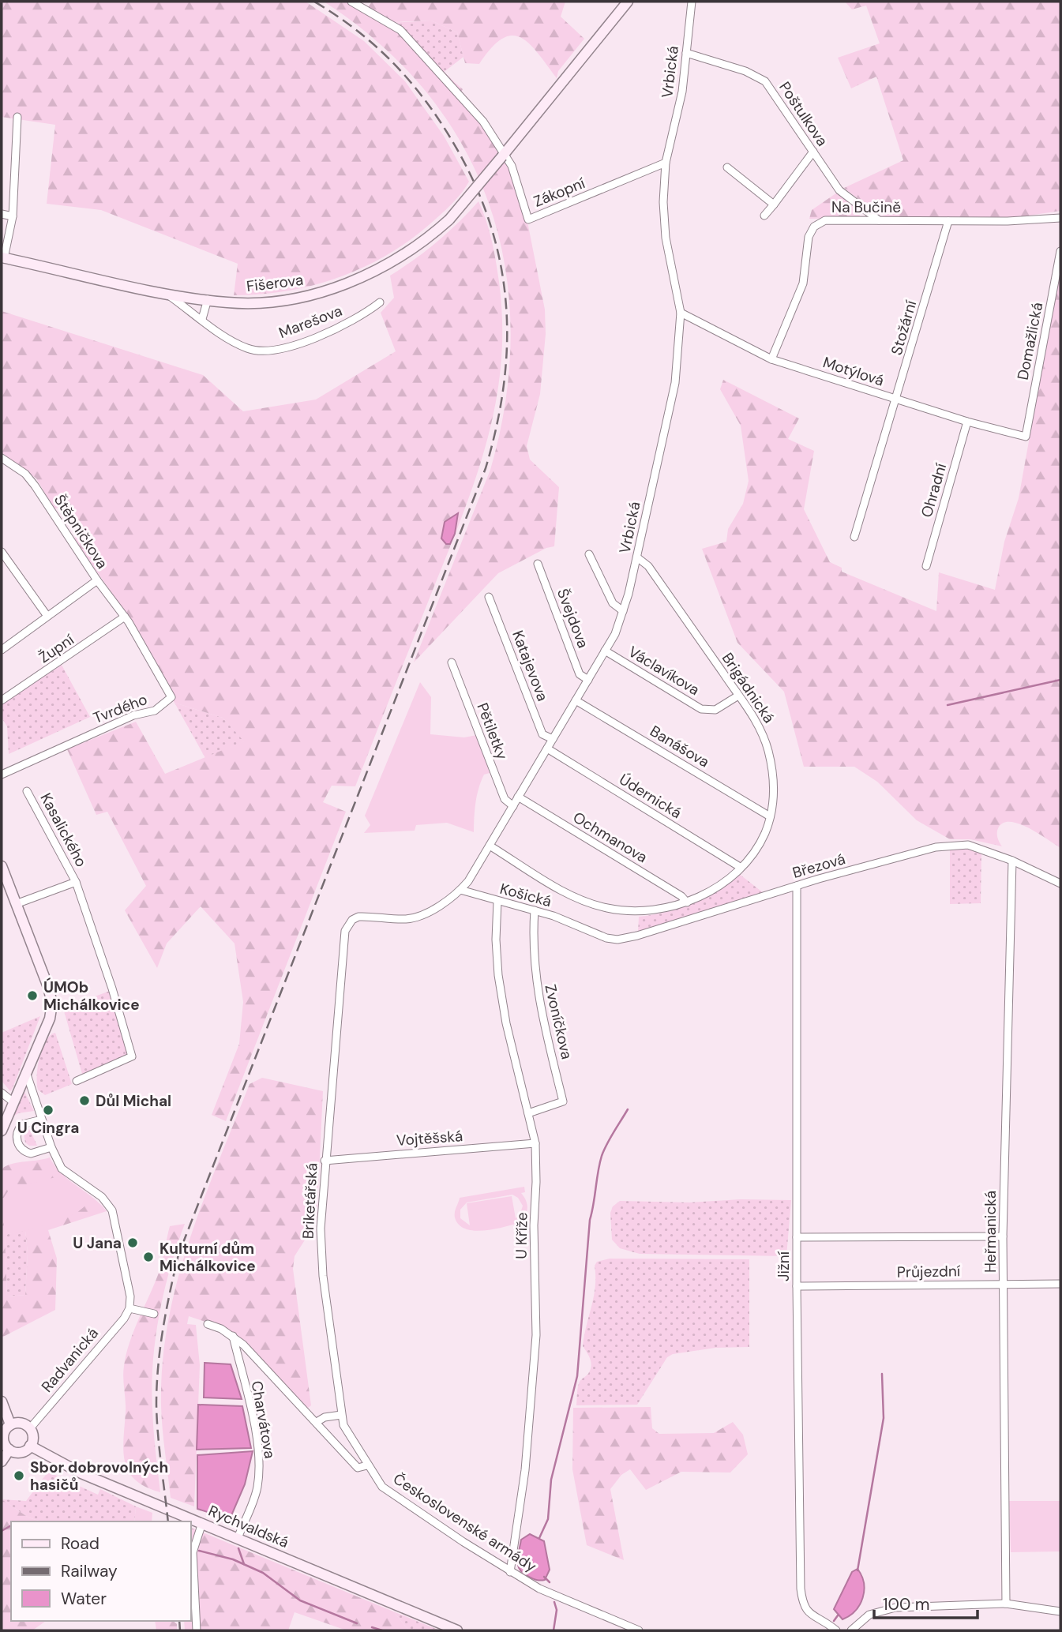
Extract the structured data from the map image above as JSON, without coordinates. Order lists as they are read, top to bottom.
{
  "streets": {
    "street": [
      "Vrbická",
      "Poštulkova",
      "Zákopní",
      "Na Bučině",
      "Fišerova",
      "Marešova",
      "Stožární",
      "Domažlická",
      "Motýlová",
      "Ohradní",
      "Štěpničkova",
      "Švejdova",
      "Župní",
      "Katajevova",
      "Václavíkova",
      "Brigádnická",
      "Tvrdého",
      "Pětiletky",
      "Banášova",
      "Údernická",
      "Kasalického",
      "Ochmanova",
      "Březová",
      "Košická",
      "Zvoníčkova",
      "Vojtěšská",
      "Briketářská",
      "Heřmanická",
      "U Kříže",
      "Jižní",
      "Průjezdní",
      "Radvanická",
      "Charvátova",
      "Československé armády",
      "Rychvaldská"
    ]
  },
  "crossings": [
    ["Vrbická", "Poštulkova"],
    ["Vrbická", "Zákopní"],
    ["Vrbická", "Motýlová"],
    ["Vrbická", "Švejdova"],
    ["Vrbická", "Katajevova"],
    ["Vrbická", "Václavíkova"],
    ["Vrbická", "Brigádnická"],
    ["Vrbická", "Pětiletky"],
    ["Vrbická", "Banášova"],
    ["Vrbická", "Údernická"],
    ["Vrbická", "Ochmanova"],
    ["Vrbická", "Košická"],
    ["Vrbická", "Briketářská"],
    ["Poštulkova", "Na Bučině"],
    ["Zákopní", "Fišerova"],
    ["Na Bučině", "Stožární"],
    ["Na Bučině", "Motýlová"],
    ["Fišerova", "Marešova"],
    ["Stožární", "Motýlová"],
    ["Domažlická", "Motýlová"],
    ["Motýlová", "Ohradní"],
    ["Štěpničkova", "Župní"],
    ["Štěpničkova", "Tvrdého"],
    ["Václavíkova", "Brigádnická"],
    ["Brigádnická", "Banášova"],
    ["Brigádnická", "Údernická"],
    ["Brigádnická", "Ochmanova"],
    ["Březová", "Košická"],
    ["Březová", "Heřmanická"],
    ["Březová", "Jižní"],
    ["Košická", "Zvoníčkova"],
    ["Košická", "U Kříže"],
    ["Zvoníčkova", "U Kříže"],
    ["Vojtěšská", "Briketářská"],
    ["Vojtěšská", "U Kříže"],
    ["Briketářská", "Československé armády"],
    ["Heřmanická", "Průjezdní"],
    ["U Kříže", "Československé armády"],
    ["Jižní", "Průjezdní"],
    ["Radvanická", "Rychvaldská"],
    ["Charvátova", "Československé armády"],
    ["Charvátova", "Rychvaldská"]
  ],
  "places": [
    "ÚMOb Michálkovice",
    "Důl Michal",
    "U Cingra",
    "U Jana",
    "Kulturní dům Michálkovice",
    "Sbor dobrovolných hasičů"
  ],
  "legend": ["Road", "Railway", "Water"],
  "scale_bar": "100 m"
}
